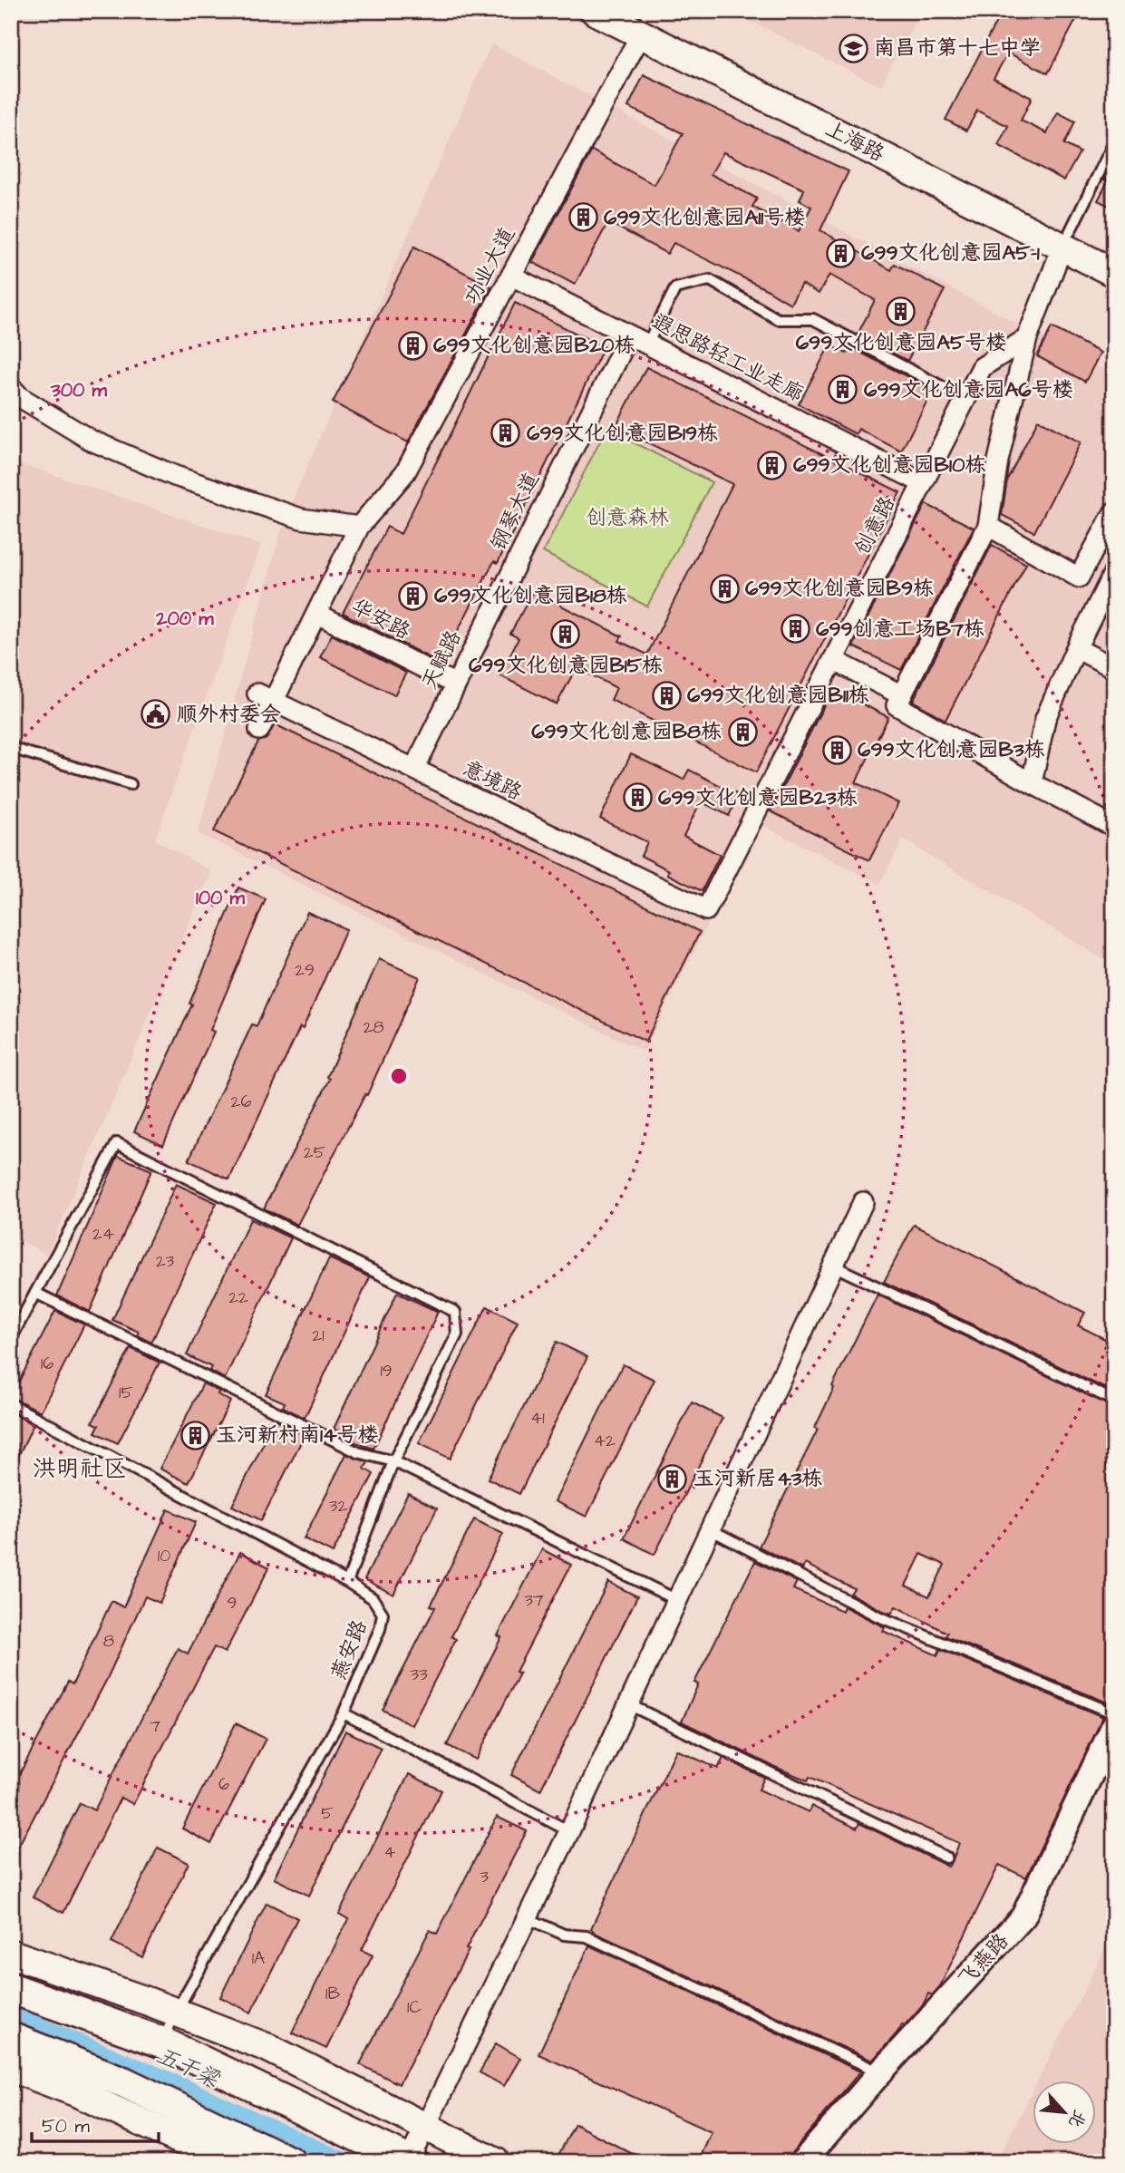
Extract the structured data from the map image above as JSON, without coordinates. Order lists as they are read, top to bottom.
{
  "streets": {
    "main road": ["上海路"],
    "street": [
      "功业大道",
      "遐思路轻工业走廊",
      "钢琴大道",
      "创意路",
      "华安路",
      "天赋路",
      "意境路",
      "飞燕路"
    ],
    "lane": ["燕安路"]
  },
  "crossings": [
    ["上海路", "功业大道"],
    ["功业大道", "遐思路轻工业走廊"],
    ["功业大道", "华安路"],
    ["功业大道", "意境路"],
    ["遐思路轻工业走廊", "钢琴大道"],
    ["遐思路轻工业走廊", "创意路"],
    ["钢琴大道", "天赋路"],
    ["创意路", "意境路"],
    ["华安路", "天赋路"],
    ["天赋路", "意境路"]
  ],
  "districts": ["洪明社区"],
  "water": ["五干梁"],
  "parks": ["创意森林"],
  "places": {
    "school or university": ["南昌市第十七中学"],
    "building": [
      "699文化创意园A11号楼",
      "699文化创意园A5-1",
      "699文化创意园A5号楼",
      "699文化创意园B20栋",
      "699文化创意园A6号楼",
      "699文化创意园B19栋",
      "699文化创意园B10栋",
      "699文化创意园B9栋",
      "699文化创意园B18栋",
      "699创意工场B7栋",
      "699文化创意园B15栋",
      "699文化创意园B11栋",
      "699文化创意园B8栋",
      "699文化创意园B3栋",
      "699文化创意园B23栋",
      "玉河新村南14号楼",
      "玉河新居43栋"
    ],
    "public building": ["顺外村委会"]
  },
  "house_numbers": [
    "29",
    "28",
    "26",
    "25",
    "24",
    "23",
    "22",
    "21",
    "16",
    "19",
    "15",
    "41",
    "42",
    "32",
    "10",
    "37",
    "9",
    "8",
    "33",
    "7",
    "6",
    "5",
    "4",
    "3",
    "1A",
    "1B",
    "1C"
  ],
  "scale_bar": "50 m",
  "north": "bottom right",
  "rings": ["300 m", "200 m", "100 m"]
}
